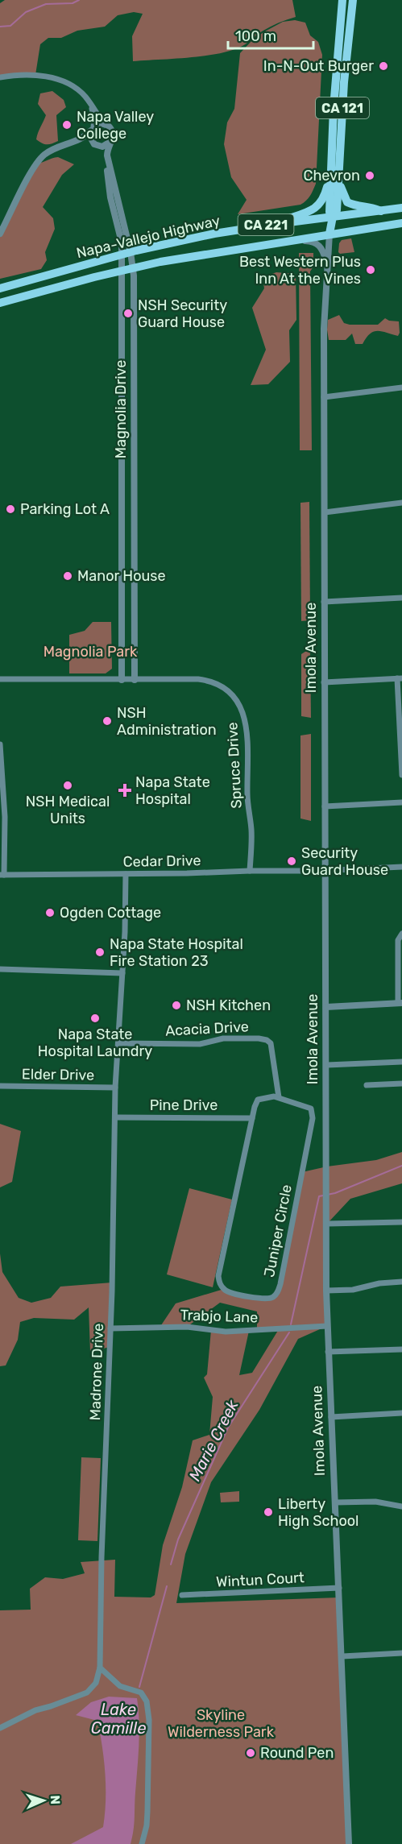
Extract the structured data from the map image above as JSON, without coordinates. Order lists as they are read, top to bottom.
{
  "streets": {
    "main road": ["CA 121", "CA 221", "Napa-Vallejo Highway"],
    "street": [
      "Magnolia Drive",
      "Imola Avenue",
      "Spruce Drive",
      "Cedar Drive",
      "Acacia Drive",
      "Elder Drive",
      "Pine Drive",
      "Juniper Circle",
      "Trabjo Lane",
      "Madrone Drive",
      "Wintun Court"
    ]
  },
  "crossings": [
    ["CA 121", "CA 221"],
    ["CA 121", "Napa-Vallejo Highway"],
    ["CA 121", "Imola Avenue"],
    ["CA 221", "Napa-Vallejo Highway"],
    ["Napa-Vallejo Highway", "Magnolia Drive"],
    ["Napa-Vallejo Highway", "Imola Avenue"],
    ["Magnolia Drive", "Spruce Drive"],
    ["Imola Avenue", "Cedar Drive"],
    ["Imola Avenue", "Trabjo Lane"],
    ["Imola Avenue", "Wintun Court"],
    ["Spruce Drive", "Cedar Drive"],
    ["Cedar Drive", "Madrone Drive"],
    ["Acacia Drive", "Juniper Circle"],
    ["Acacia Drive", "Madrone Drive"],
    ["Elder Drive", "Madrone Drive"],
    ["Pine Drive", "Juniper Circle"],
    ["Pine Drive", "Madrone Drive"],
    ["Trabjo Lane", "Madrone Drive"]
  ],
  "water": ["Marie Creek", "Lake Camille"],
  "parks": ["Magnolia Park", "Skyline Wilderness Park"],
  "places": {
    "other": [
      "In-N-Out Burger",
      "Napa Valley College",
      "Chevron",
      "Best Western Plus Inn At the Vines",
      "NSH Security Guard House",
      "Parking Lot A",
      "Manor House",
      "NSH Administration",
      "NSH Medical Units",
      "Security Guard House",
      "Ogden Cottage",
      "Napa State Hospital Fire Station 23",
      "NSH Kitchen",
      "Napa State Hospital Laundry",
      "Liberty High School",
      "Round Pen"
    ],
    "health": ["Napa State Hospital"]
  },
  "scale_bar": "100 m",
  "north": "right"
}
